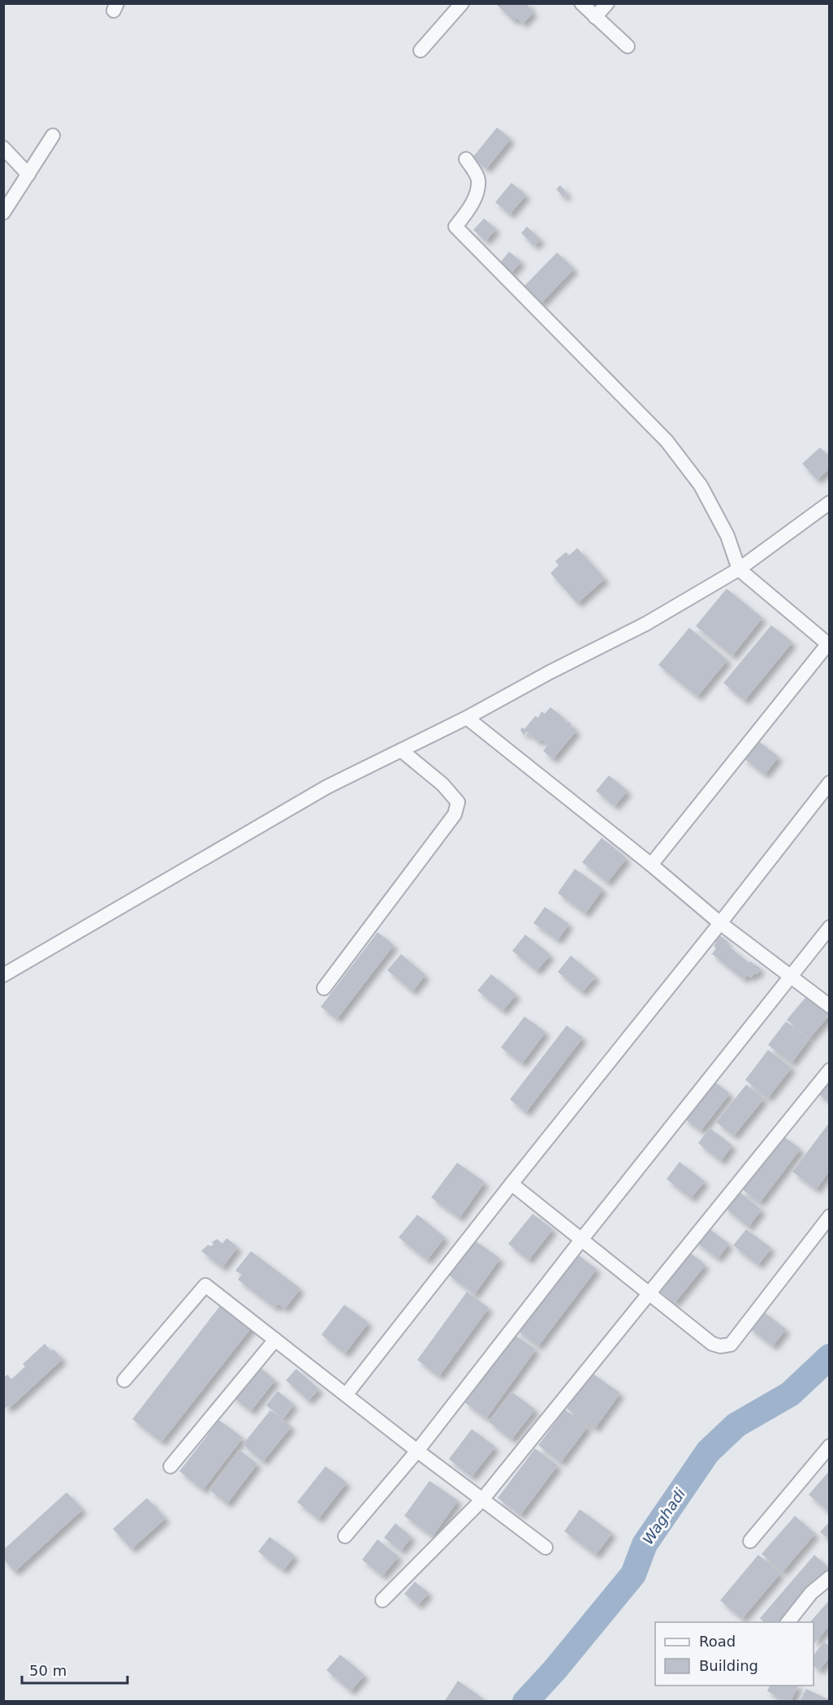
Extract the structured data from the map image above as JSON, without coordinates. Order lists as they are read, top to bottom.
{
  "water": ["Waghadi"],
  "legend": ["Road", "Building"],
  "scale_bar": "50 m"
}
